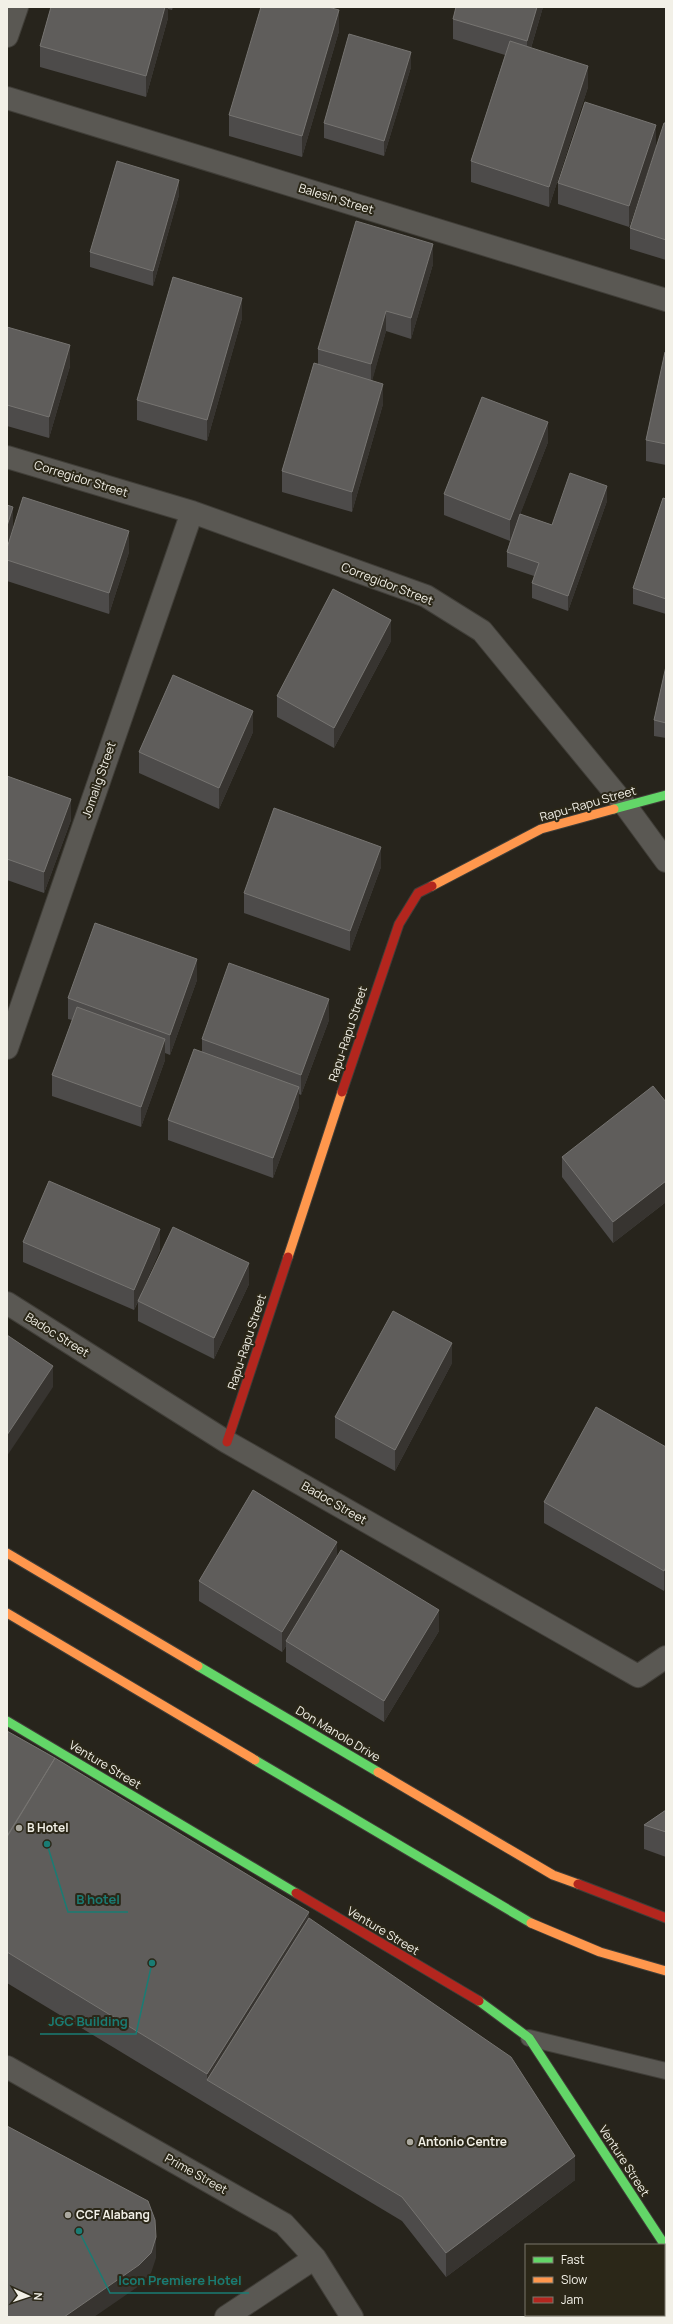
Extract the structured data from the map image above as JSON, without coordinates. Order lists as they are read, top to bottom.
{
  "streets": {
    "street": [
      "Balesin Street",
      "Corregidor Street",
      "Jomalig Street",
      "Rapu-Rapu Street",
      "Badoc Street",
      "Don Manolo Drive",
      "Venture Street",
      "Prime Street"
    ]
  },
  "crossings": [
    ["Corregidor Street", "Jomalig Street"],
    ["Corregidor Street", "Rapu-Rapu Street"],
    ["Rapu-Rapu Street", "Badoc Street"]
  ],
  "places": [
    "B Hotel",
    "B hotel",
    "JGC Building",
    "Antonio Centre",
    "CCF Alabang",
    "Icon Premiere Hotel"
  ],
  "legend": ["Fast", "Slow", "Jam"],
  "north": "right"
}
